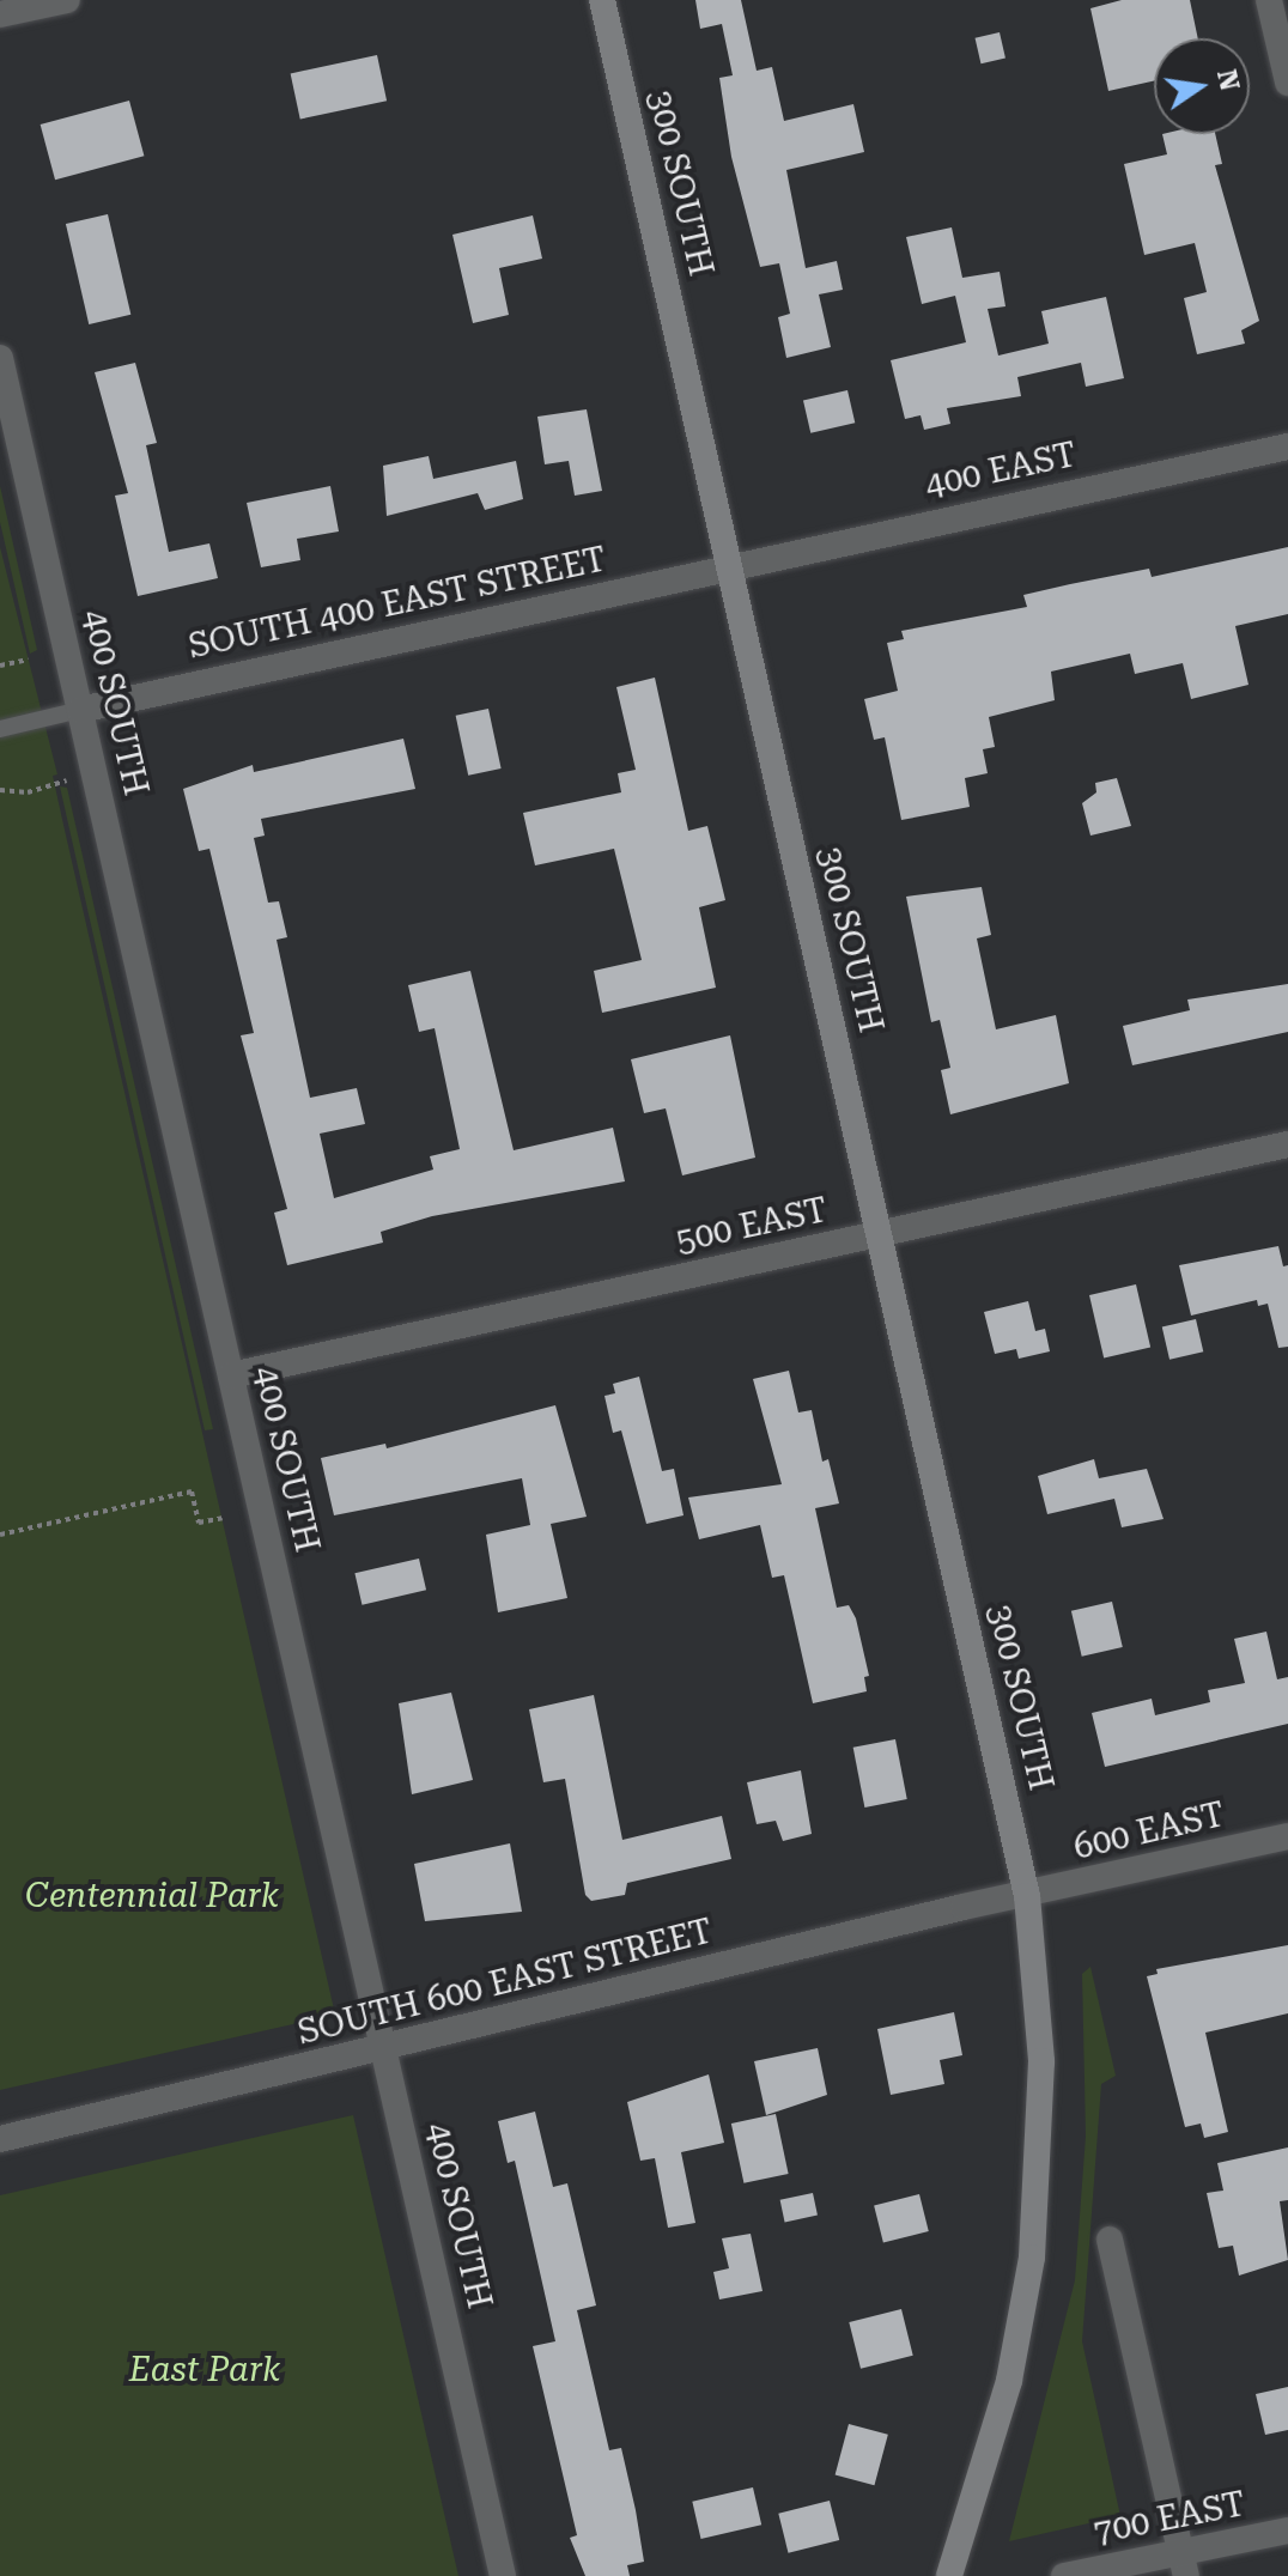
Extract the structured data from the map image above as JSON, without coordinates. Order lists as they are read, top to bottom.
{
  "streets": {
    "main road": ["300 SOUTH"],
    "street": [
      "400 EAST",
      "SOUTH 400 EAST STREET",
      "400 SOUTH",
      "500 EAST",
      "600 EAST",
      "SOUTH 600 EAST STREET",
      "700 EAST"
    ]
  },
  "crossings": [
    ["300 SOUTH", "400 EAST"],
    ["300 SOUTH", "SOUTH 400 EAST STREET"],
    ["300 SOUTH", "500 EAST"],
    ["300 SOUTH", "600 EAST"],
    ["300 SOUTH", "SOUTH 600 EAST STREET"],
    ["400 EAST", "SOUTH 400 EAST STREET"],
    ["SOUTH 400 EAST STREET", "400 SOUTH"],
    ["400 SOUTH", "500 EAST"],
    ["400 SOUTH", "SOUTH 600 EAST STREET"],
    ["600 EAST", "SOUTH 600 EAST STREET"]
  ],
  "parks": ["Centennial Park", "East Park"],
  "north": "right"
}
